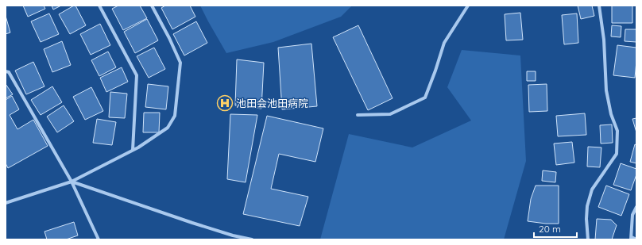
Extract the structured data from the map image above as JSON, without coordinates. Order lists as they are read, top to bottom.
{
  "places": {
    "hospital": ["池田会池田病院"]
  },
  "scale_bar": "20 m"
}
